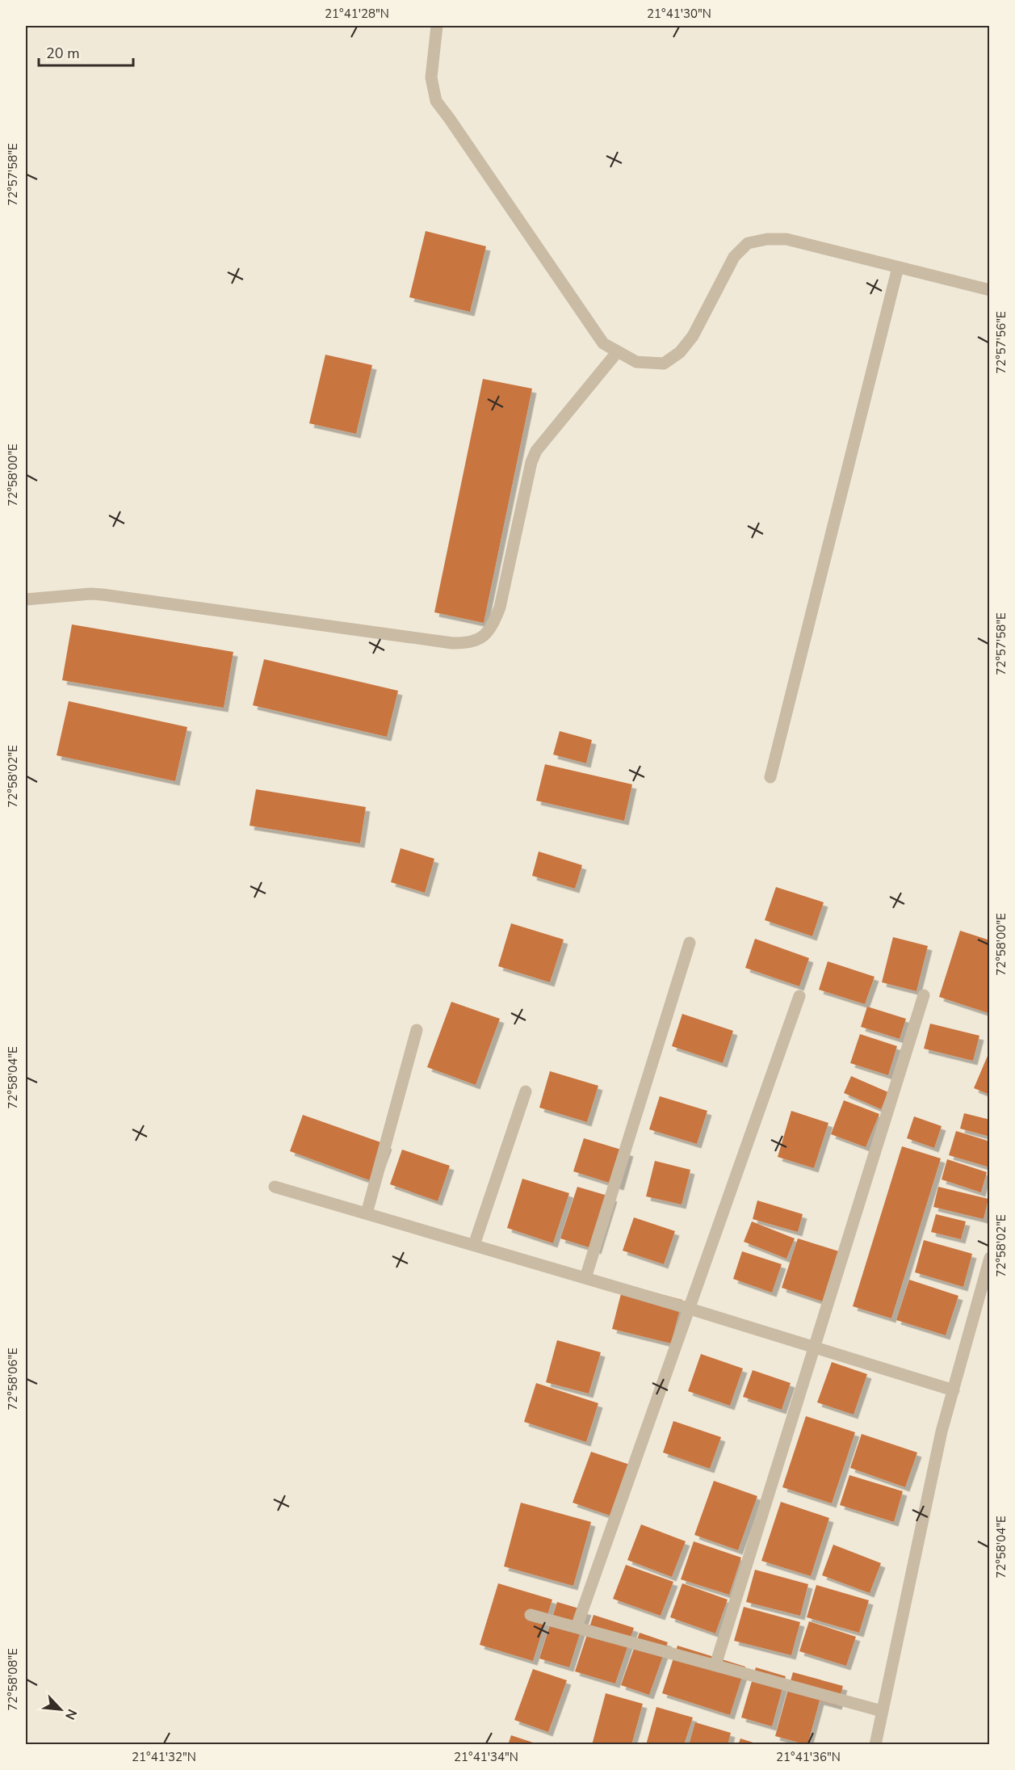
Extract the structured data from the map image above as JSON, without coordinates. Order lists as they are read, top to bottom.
{
  "scale_bar": "20 m",
  "north": "bottom right",
  "coordinates": [
    "21°41'28\"N",
    "21°41'30\"N",
    "72°57'58\"E",
    "72°57'56\"E",
    "72°58'00\"E",
    "72°58'02\"E",
    "72°58'04\"E",
    "72°58'06\"E",
    "72°58'08\"E",
    "21°41'32\"N",
    "21°41'34\"N",
    "21°41'36\"N"
  ]
}
